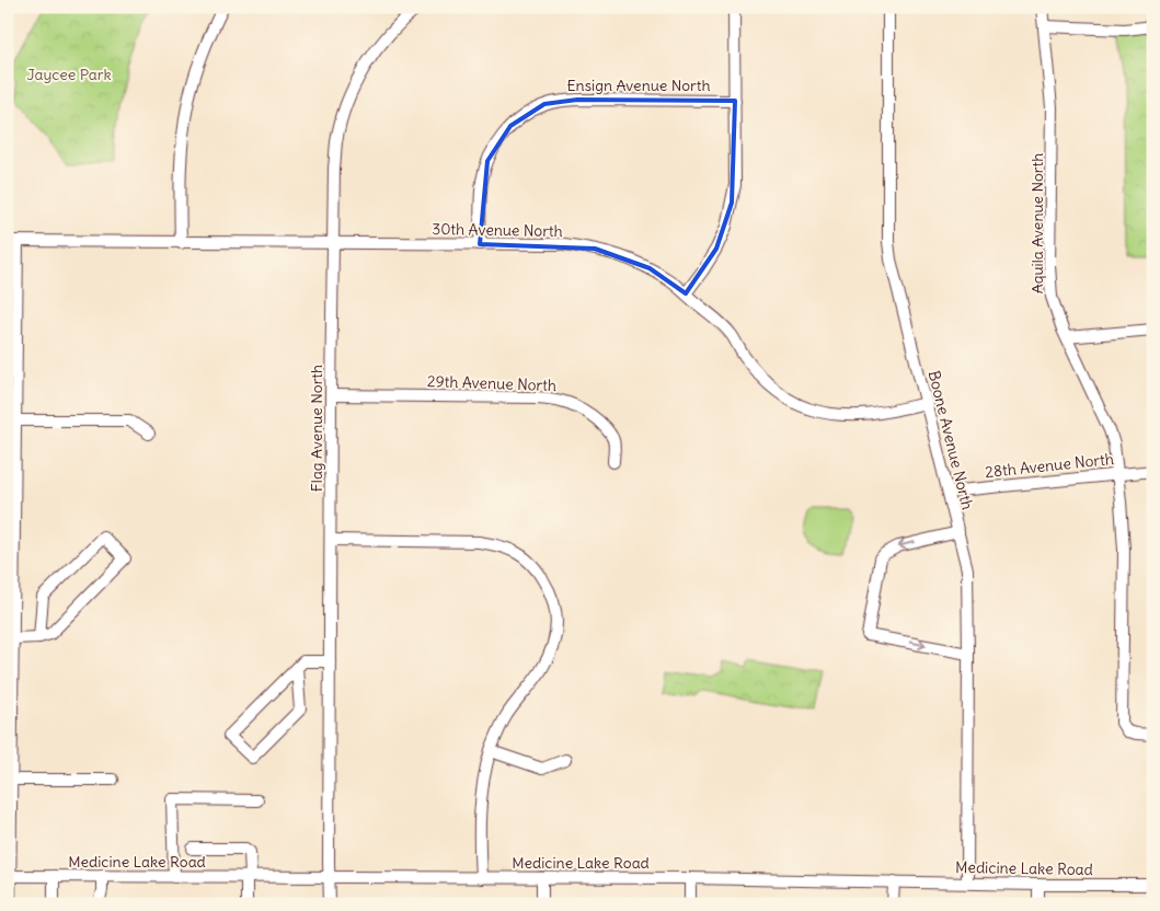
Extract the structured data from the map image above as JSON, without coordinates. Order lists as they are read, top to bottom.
{
  "streets": {
    "street": [
      "Ensign Avenue North",
      "Aquila Avenue North",
      "30th Avenue North",
      "29th Avenue North",
      "Flag Avenue North",
      "Boone Avenue North",
      "28th Avenue North",
      "Medicine Lake Road"
    ]
  },
  "crossings": [
    ["Ensign Avenue North", "30th Avenue North"],
    ["Aquila Avenue North", "28th Avenue North"],
    ["30th Avenue North", "Flag Avenue North"],
    ["30th Avenue North", "Boone Avenue North"],
    ["29th Avenue North", "Flag Avenue North"],
    ["Flag Avenue North", "Medicine Lake Road"],
    ["Boone Avenue North", "28th Avenue North"],
    ["Boone Avenue North", "Medicine Lake Road"]
  ],
  "parks": ["Jaycee Park"]
}
